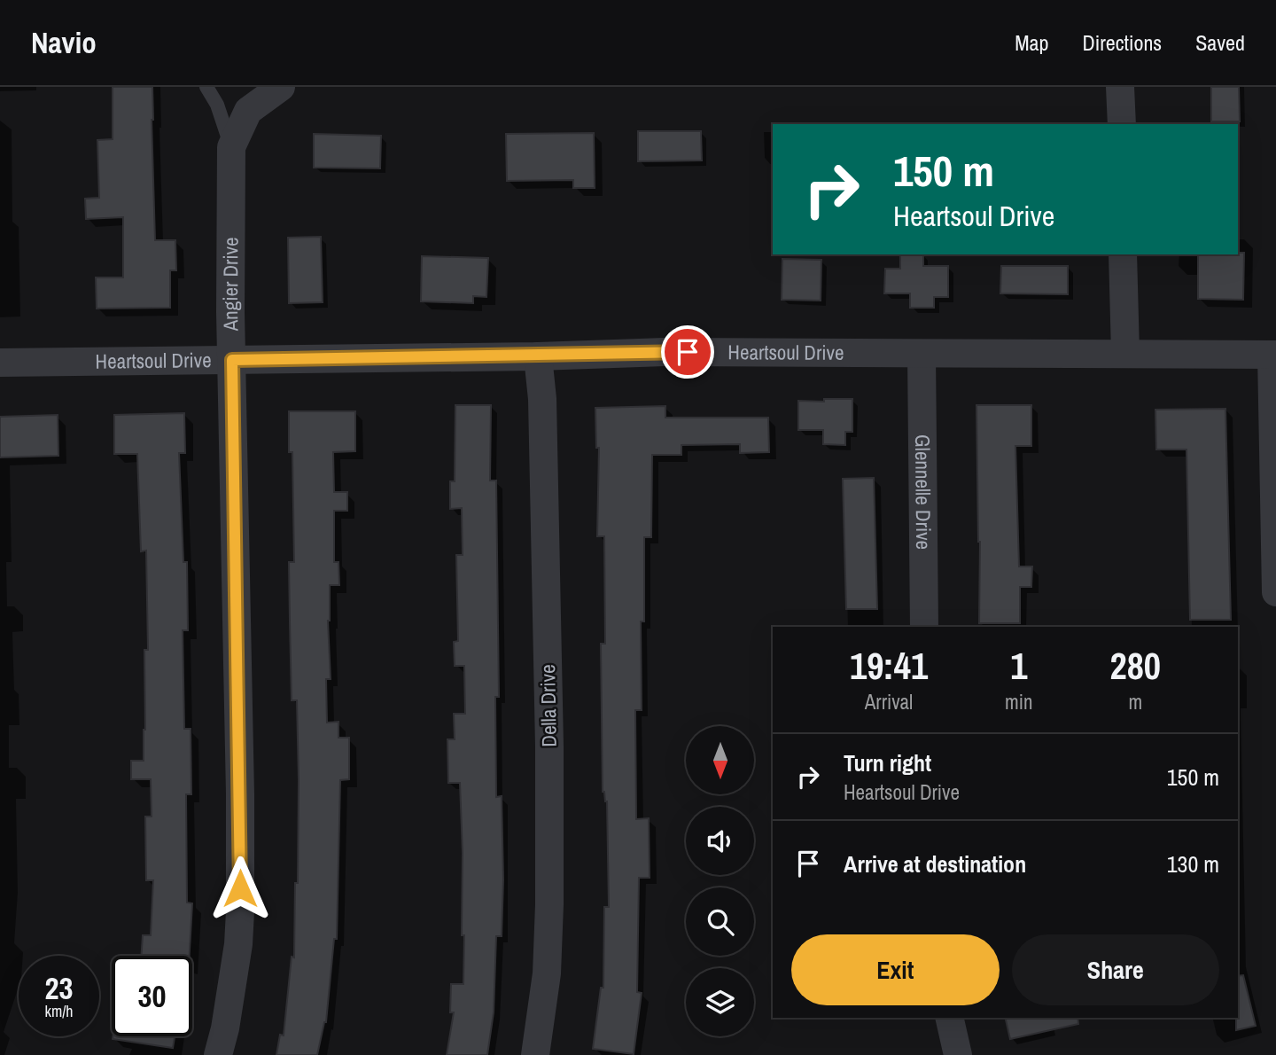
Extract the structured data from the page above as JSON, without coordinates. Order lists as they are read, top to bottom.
{
  "streets": {
    "street": [
      "Angier Drive",
      "Heartsoul Drive",
      "Glennelle Drive",
      "Della Drive"
    ]
  },
  "crossings": [
    ["Angier Drive", "Heartsoul Drive"],
    ["Heartsoul Drive", "Glennelle Drive"],
    ["Heartsoul Drive", "Della Drive"]
  ],
  "north": "bottom",
  "page": {
    "header": "Navio",
    "nav": ["Map", "Directions", "Saved"],
    "turn": ["150 m", "Heartsoul Drive"],
    "eta": [
      "19:41",
      "Arrival",
      "1",
      "min",
      "280",
      "m"
    ],
    "list": [
      {
        "name": "Turn right",
        "note": "Heartsoul Drive",
        "value": "150 m"
      },
      {
        "name": "Arrive at destination",
        "value": "130 m"
      }
    ],
    "buttons": ["Exit", "Share"],
    "speed": "23 km/h",
    "limit": "30"
  }
}
